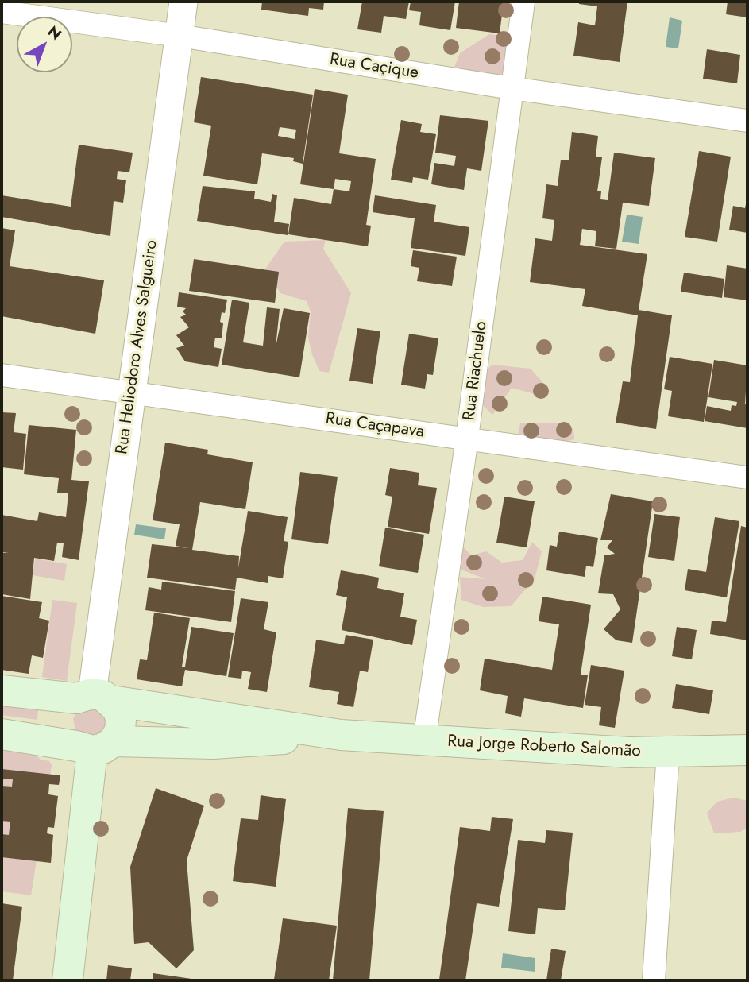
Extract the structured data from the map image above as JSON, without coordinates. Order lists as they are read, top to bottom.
{
  "streets": {
    "main road": ["Rua Jorge Roberto Salomão"],
    "street": [
      "Rua Caçique",
      "Rua Heliodoro Alves Salgueiro",
      "Rua Riachuelo",
      "Rua Caçapava"
    ]
  },
  "crossings": [
    ["Rua Caçique", "Rua Heliodoro Alves Salgueiro"],
    ["Rua Caçique", "Rua Riachuelo"],
    ["Rua Heliodoro Alves Salgueiro", "Rua Caçapava"],
    ["Rua Heliodoro Alves Salgueiro", "Rua Jorge Roberto Salomão"],
    ["Rua Riachuelo", "Rua Caçapava"],
    ["Rua Riachuelo", "Rua Jorge Roberto Salomão"]
  ],
  "north": "top right"
}
